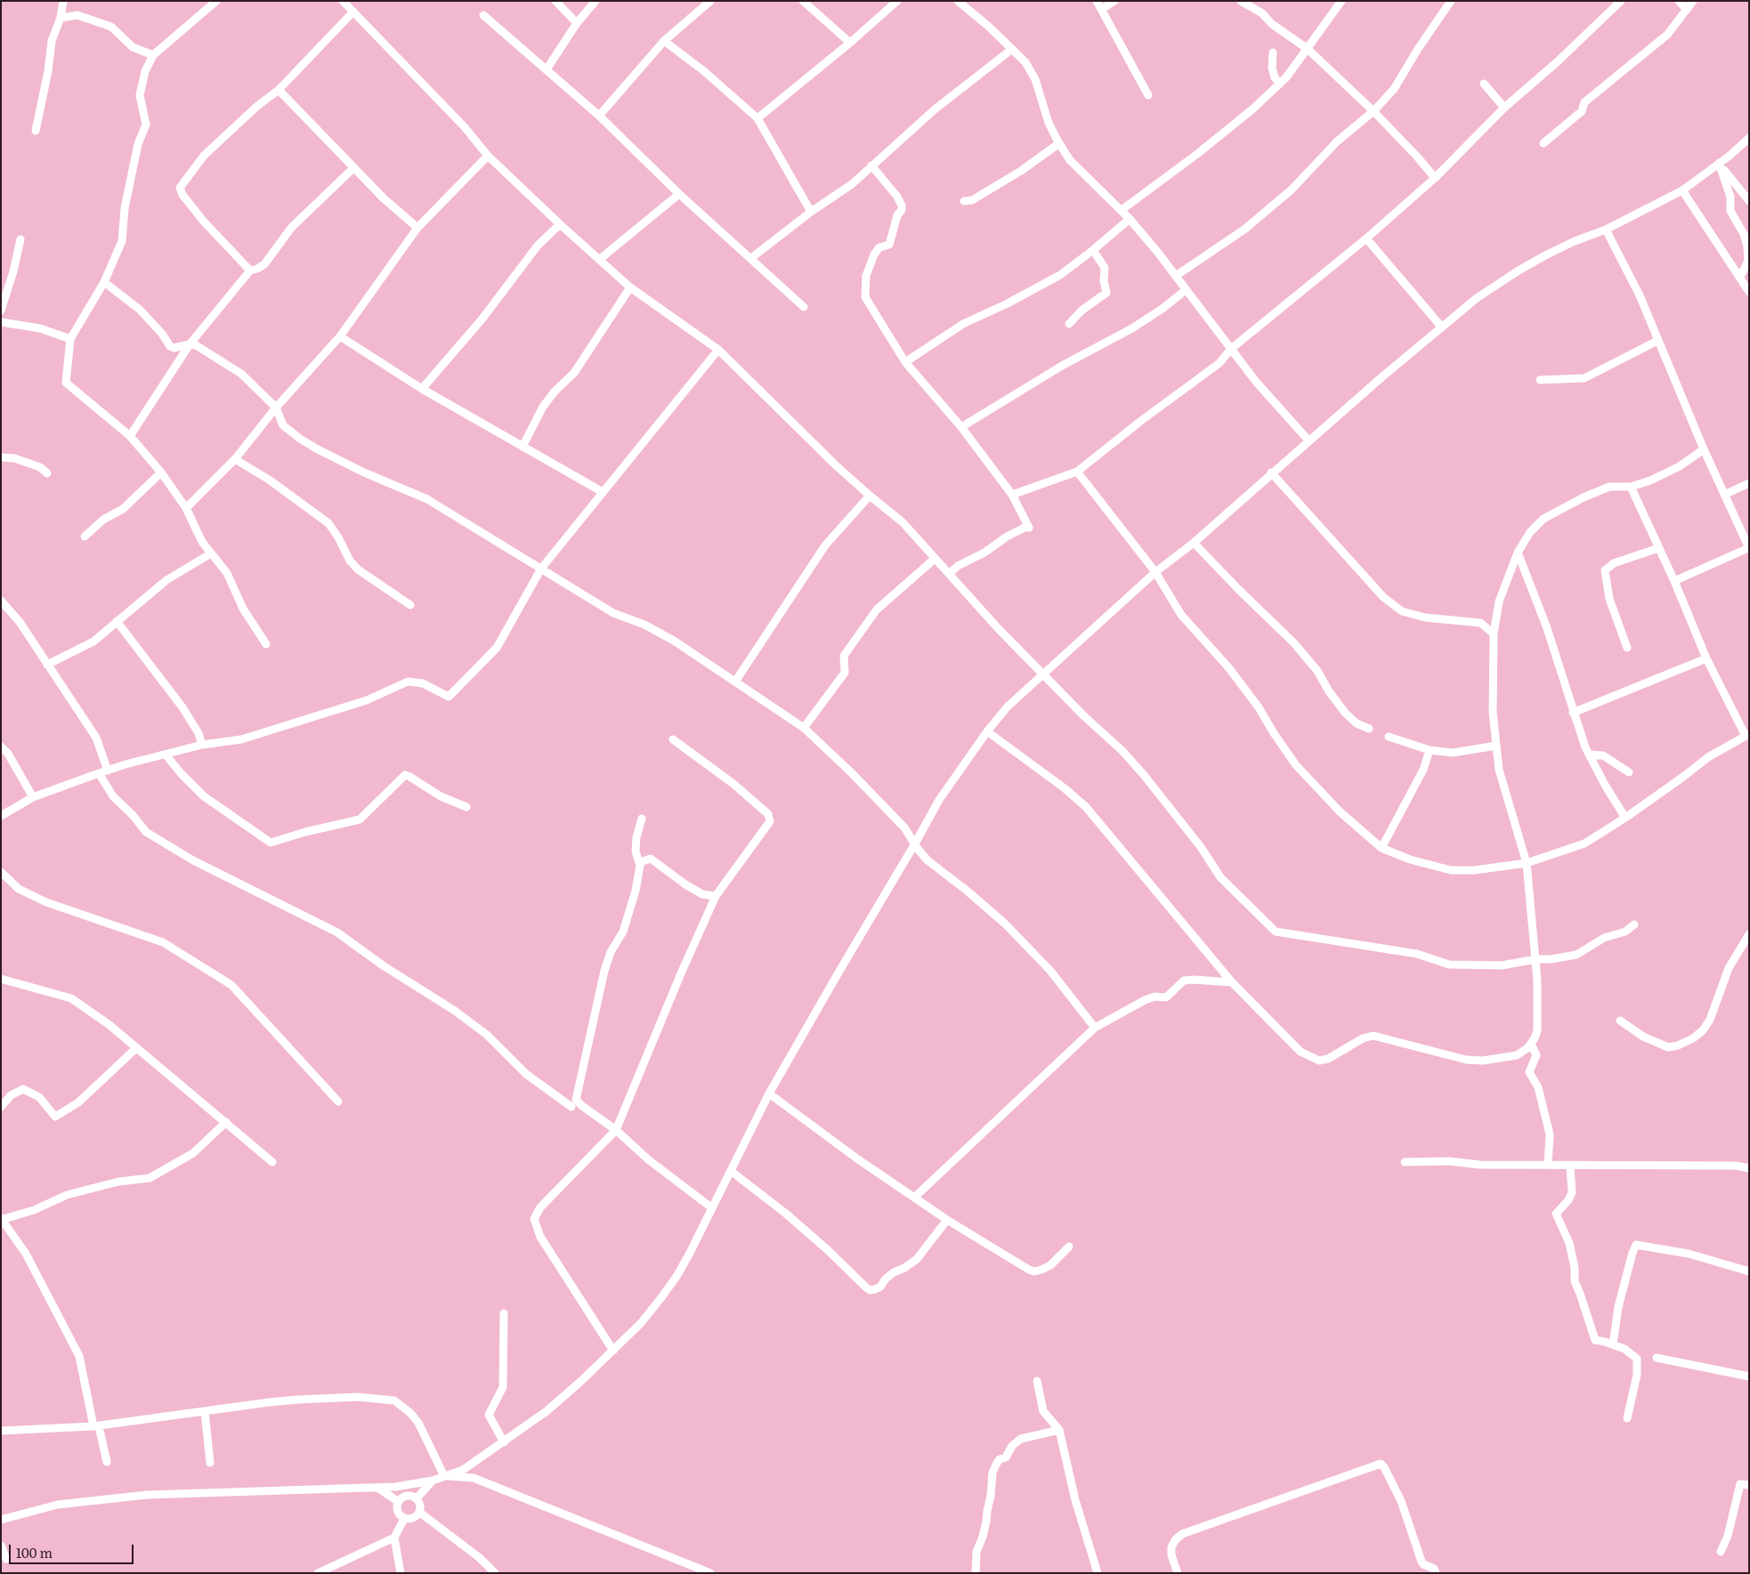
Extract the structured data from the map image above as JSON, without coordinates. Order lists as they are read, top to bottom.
{
  "scale_bar": "100 m"
}
